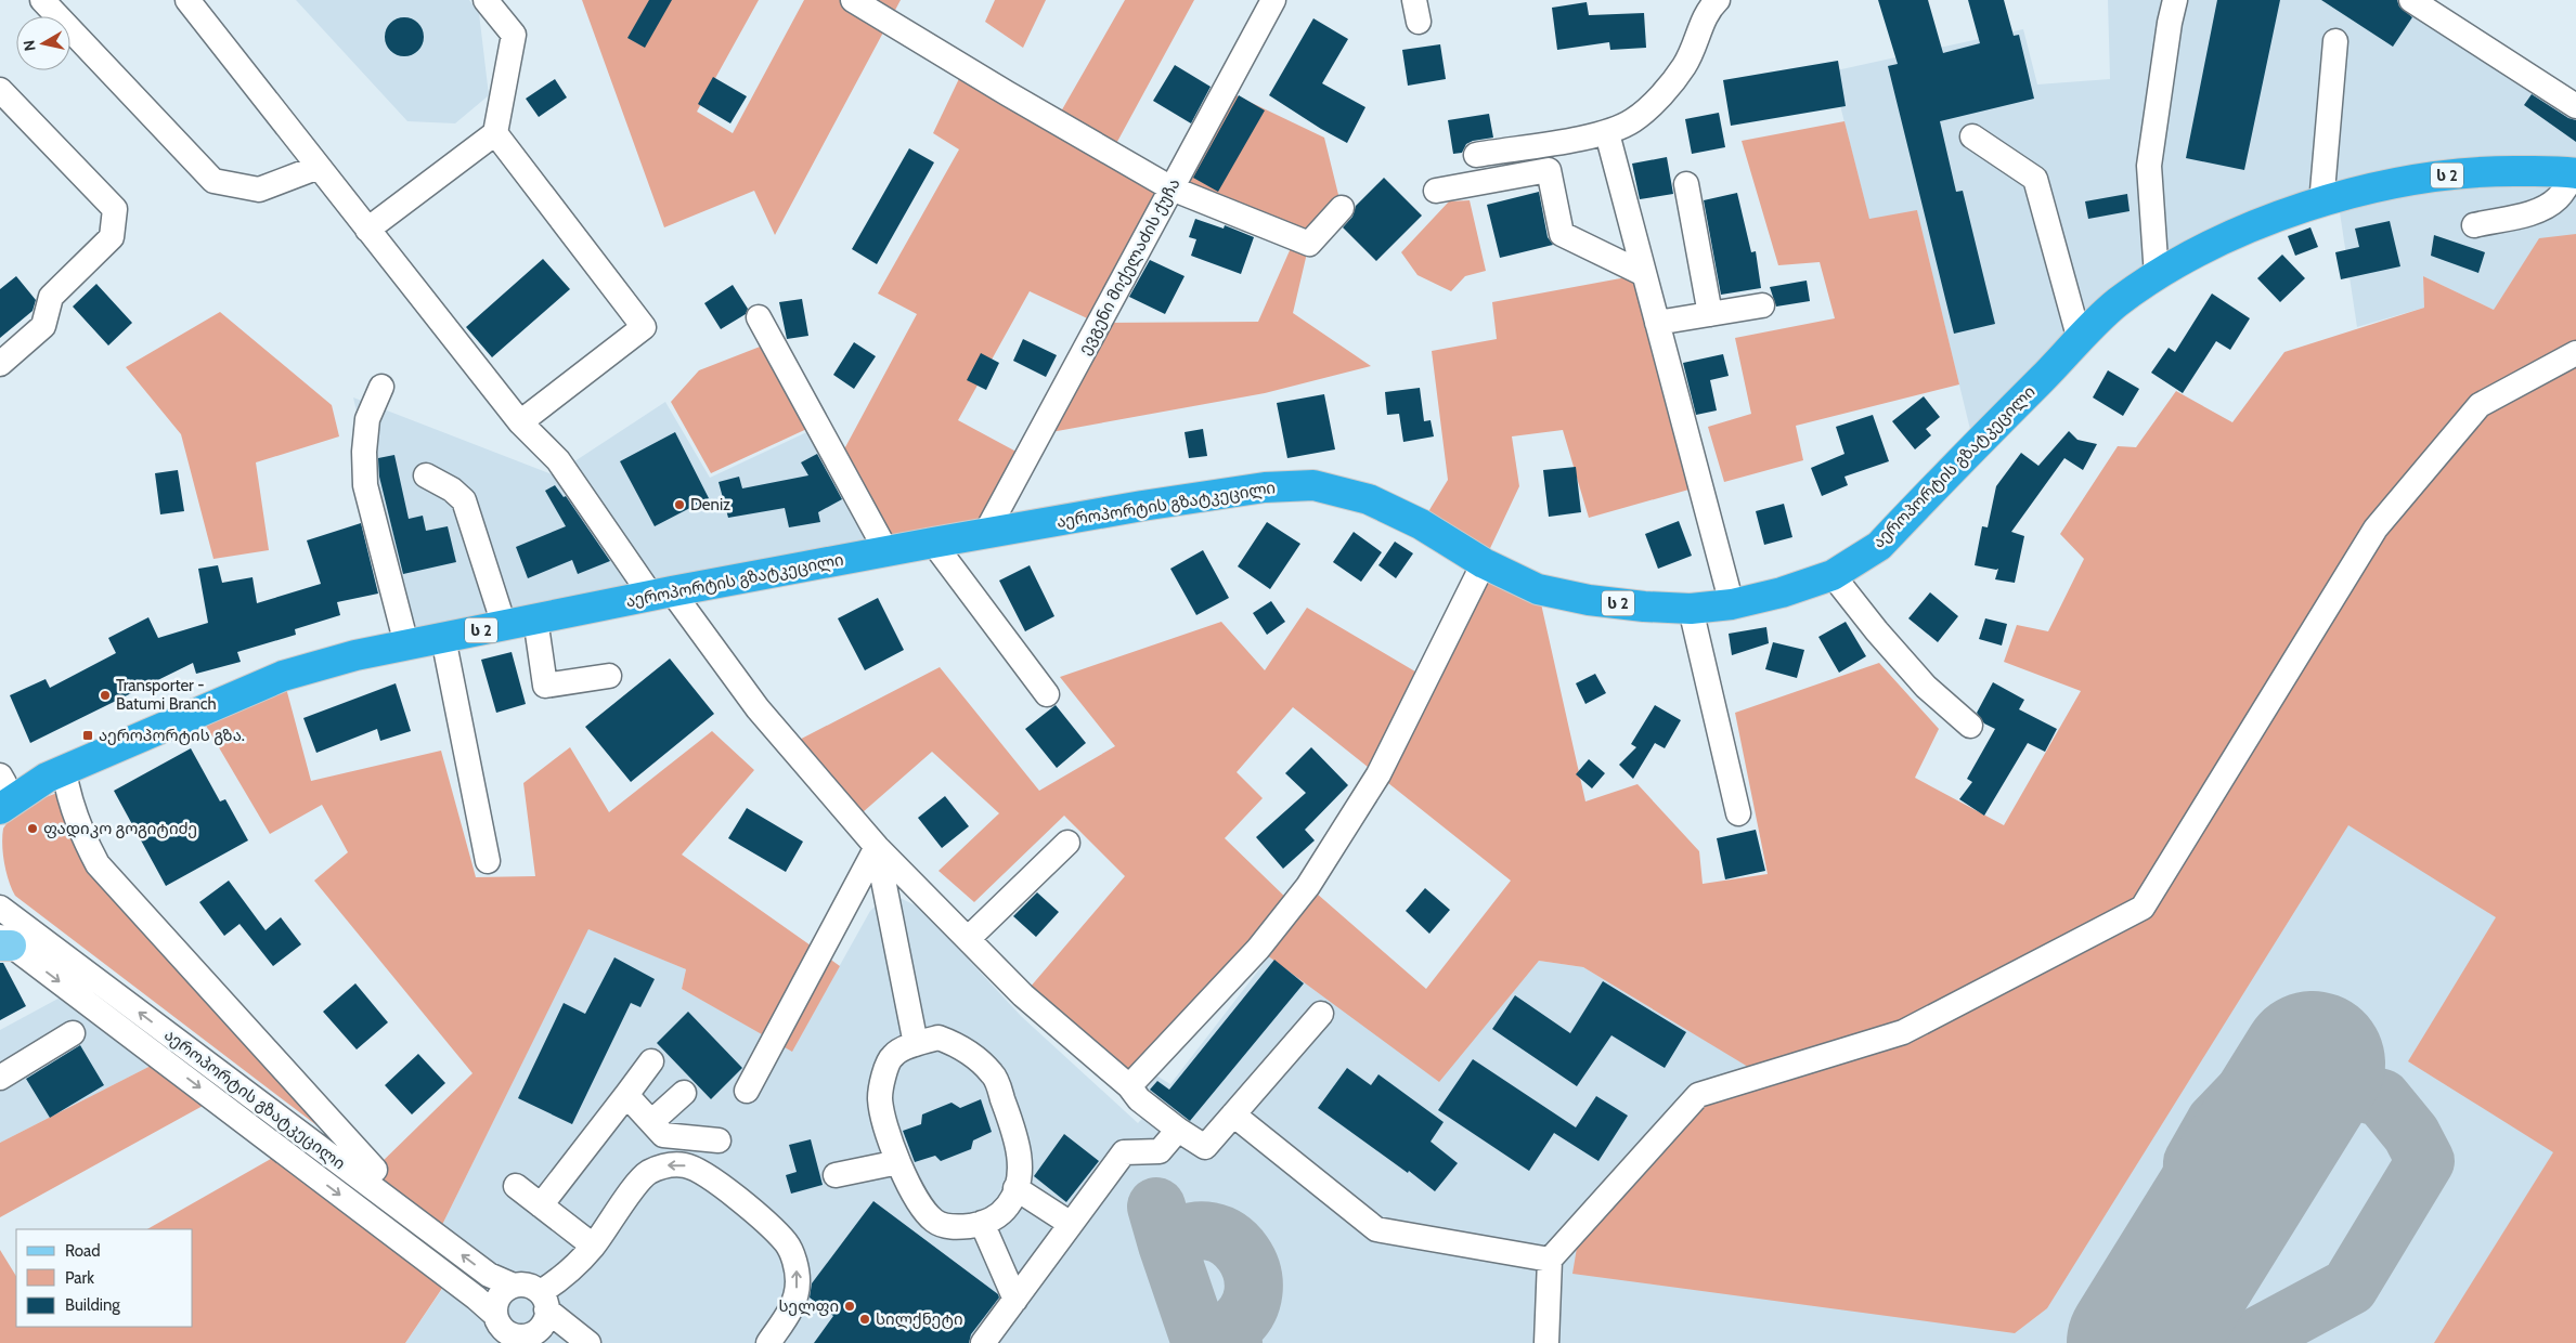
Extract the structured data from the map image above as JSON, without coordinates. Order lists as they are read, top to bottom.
{
  "streets": {
    "highway": ["ს 2", "აეროპორტის გზატკეცილი"],
    "street": ["ევგენი მიქელაძის ქუჩა"]
  },
  "crossings": [
    ["ს 2", "აეროპორტის გზატკეცილი"],
    ["ევგენი მიქელაძის ქუჩა", "აეროპორტის გზატკეცილი"]
  ],
  "places": {
    "other": [
      "Deniz",
      "Transporter - Batumi Branch",
      "ფადიკო გოგიტიძე",
      "სელფი",
      "სილქნეტი"
    ],
    "transit": ["აეროპორტის გზა."]
  },
  "legend": ["Road", "Park", "Building"],
  "north": "left"
}
